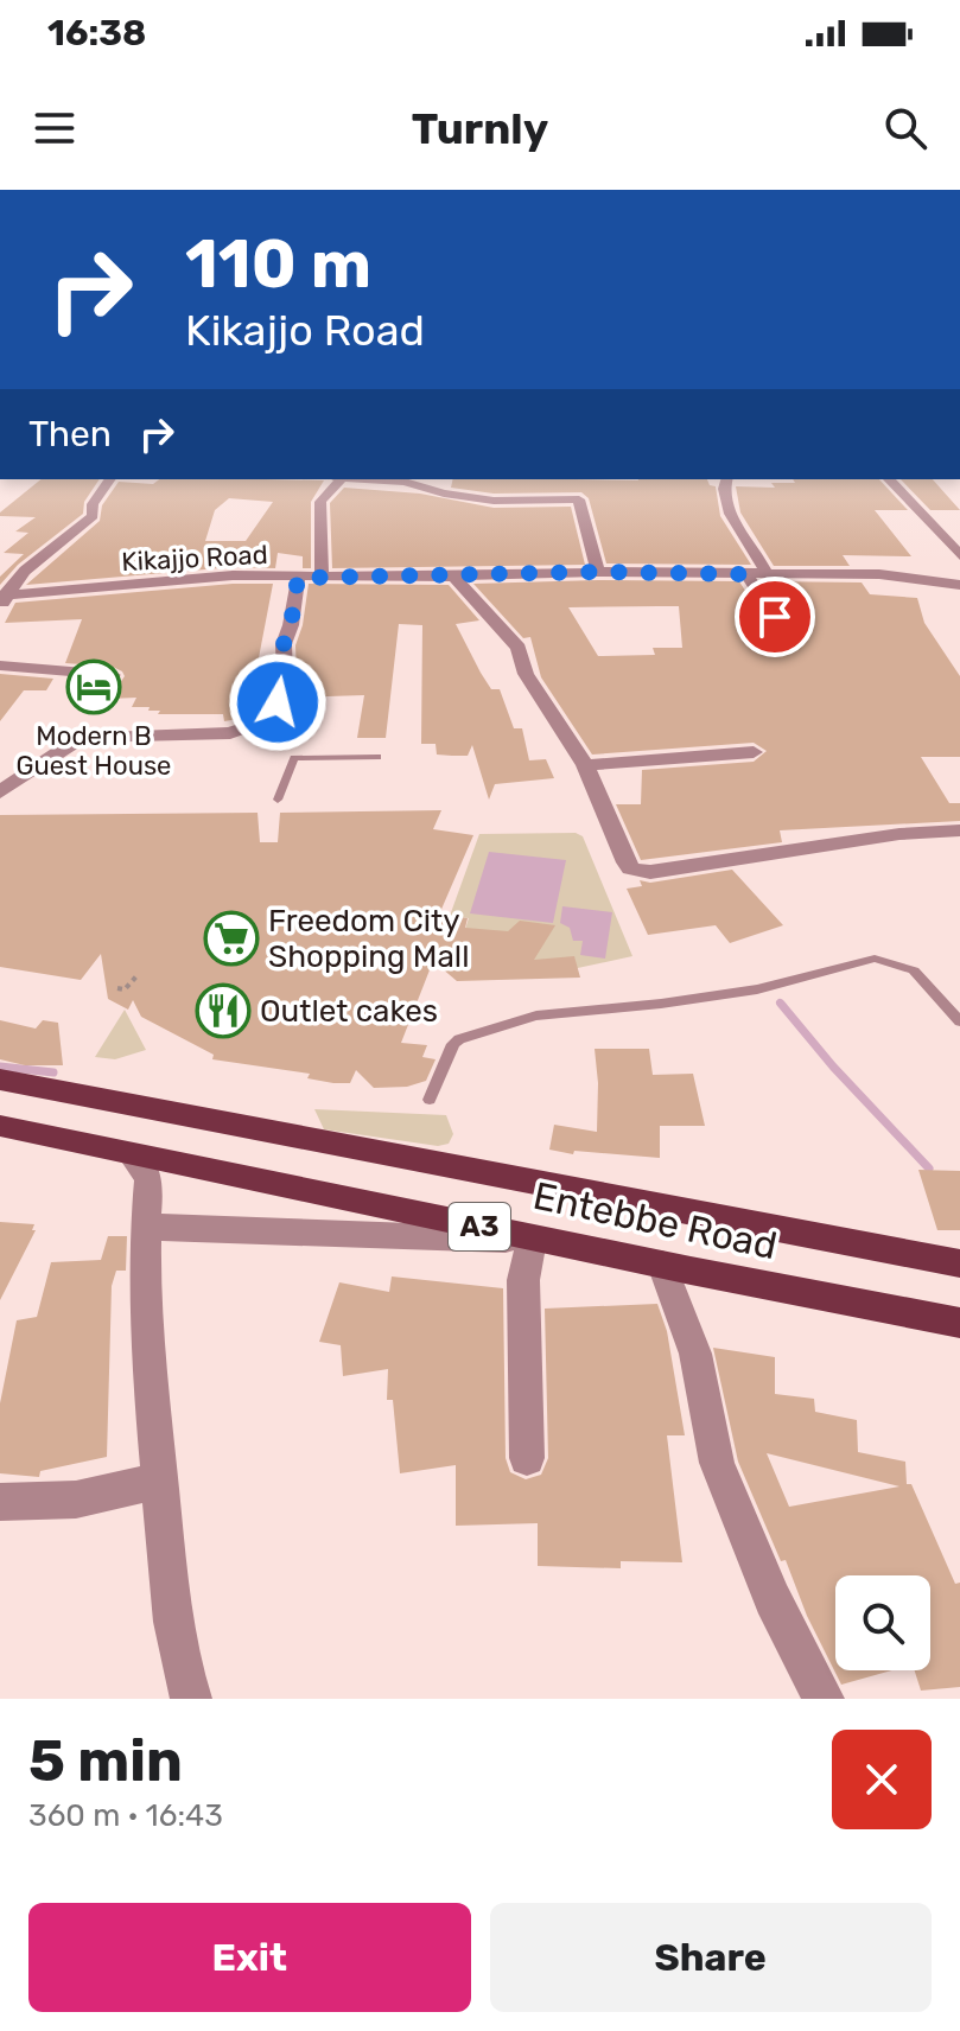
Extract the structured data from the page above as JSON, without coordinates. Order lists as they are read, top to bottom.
{
  "streets": {
    "main road": ["Entebbe Road", "A3"],
    "street": ["Kikajjo Road"]
  },
  "places": {
    "hotel": ["Modern B Guest House"],
    "supermarket": ["Freedom City Shopping Mall"],
    "restaurant": ["Outlet cakes"]
  },
  "page": {
    "status": "16:38",
    "header": "Turnly",
    "turn": ["110 m", "Kikajjo Road"],
    "then": "Then",
    "heading": ["5 min", "360 m · 16:43"],
    "buttons": ["Exit", "Share"]
  }
}
